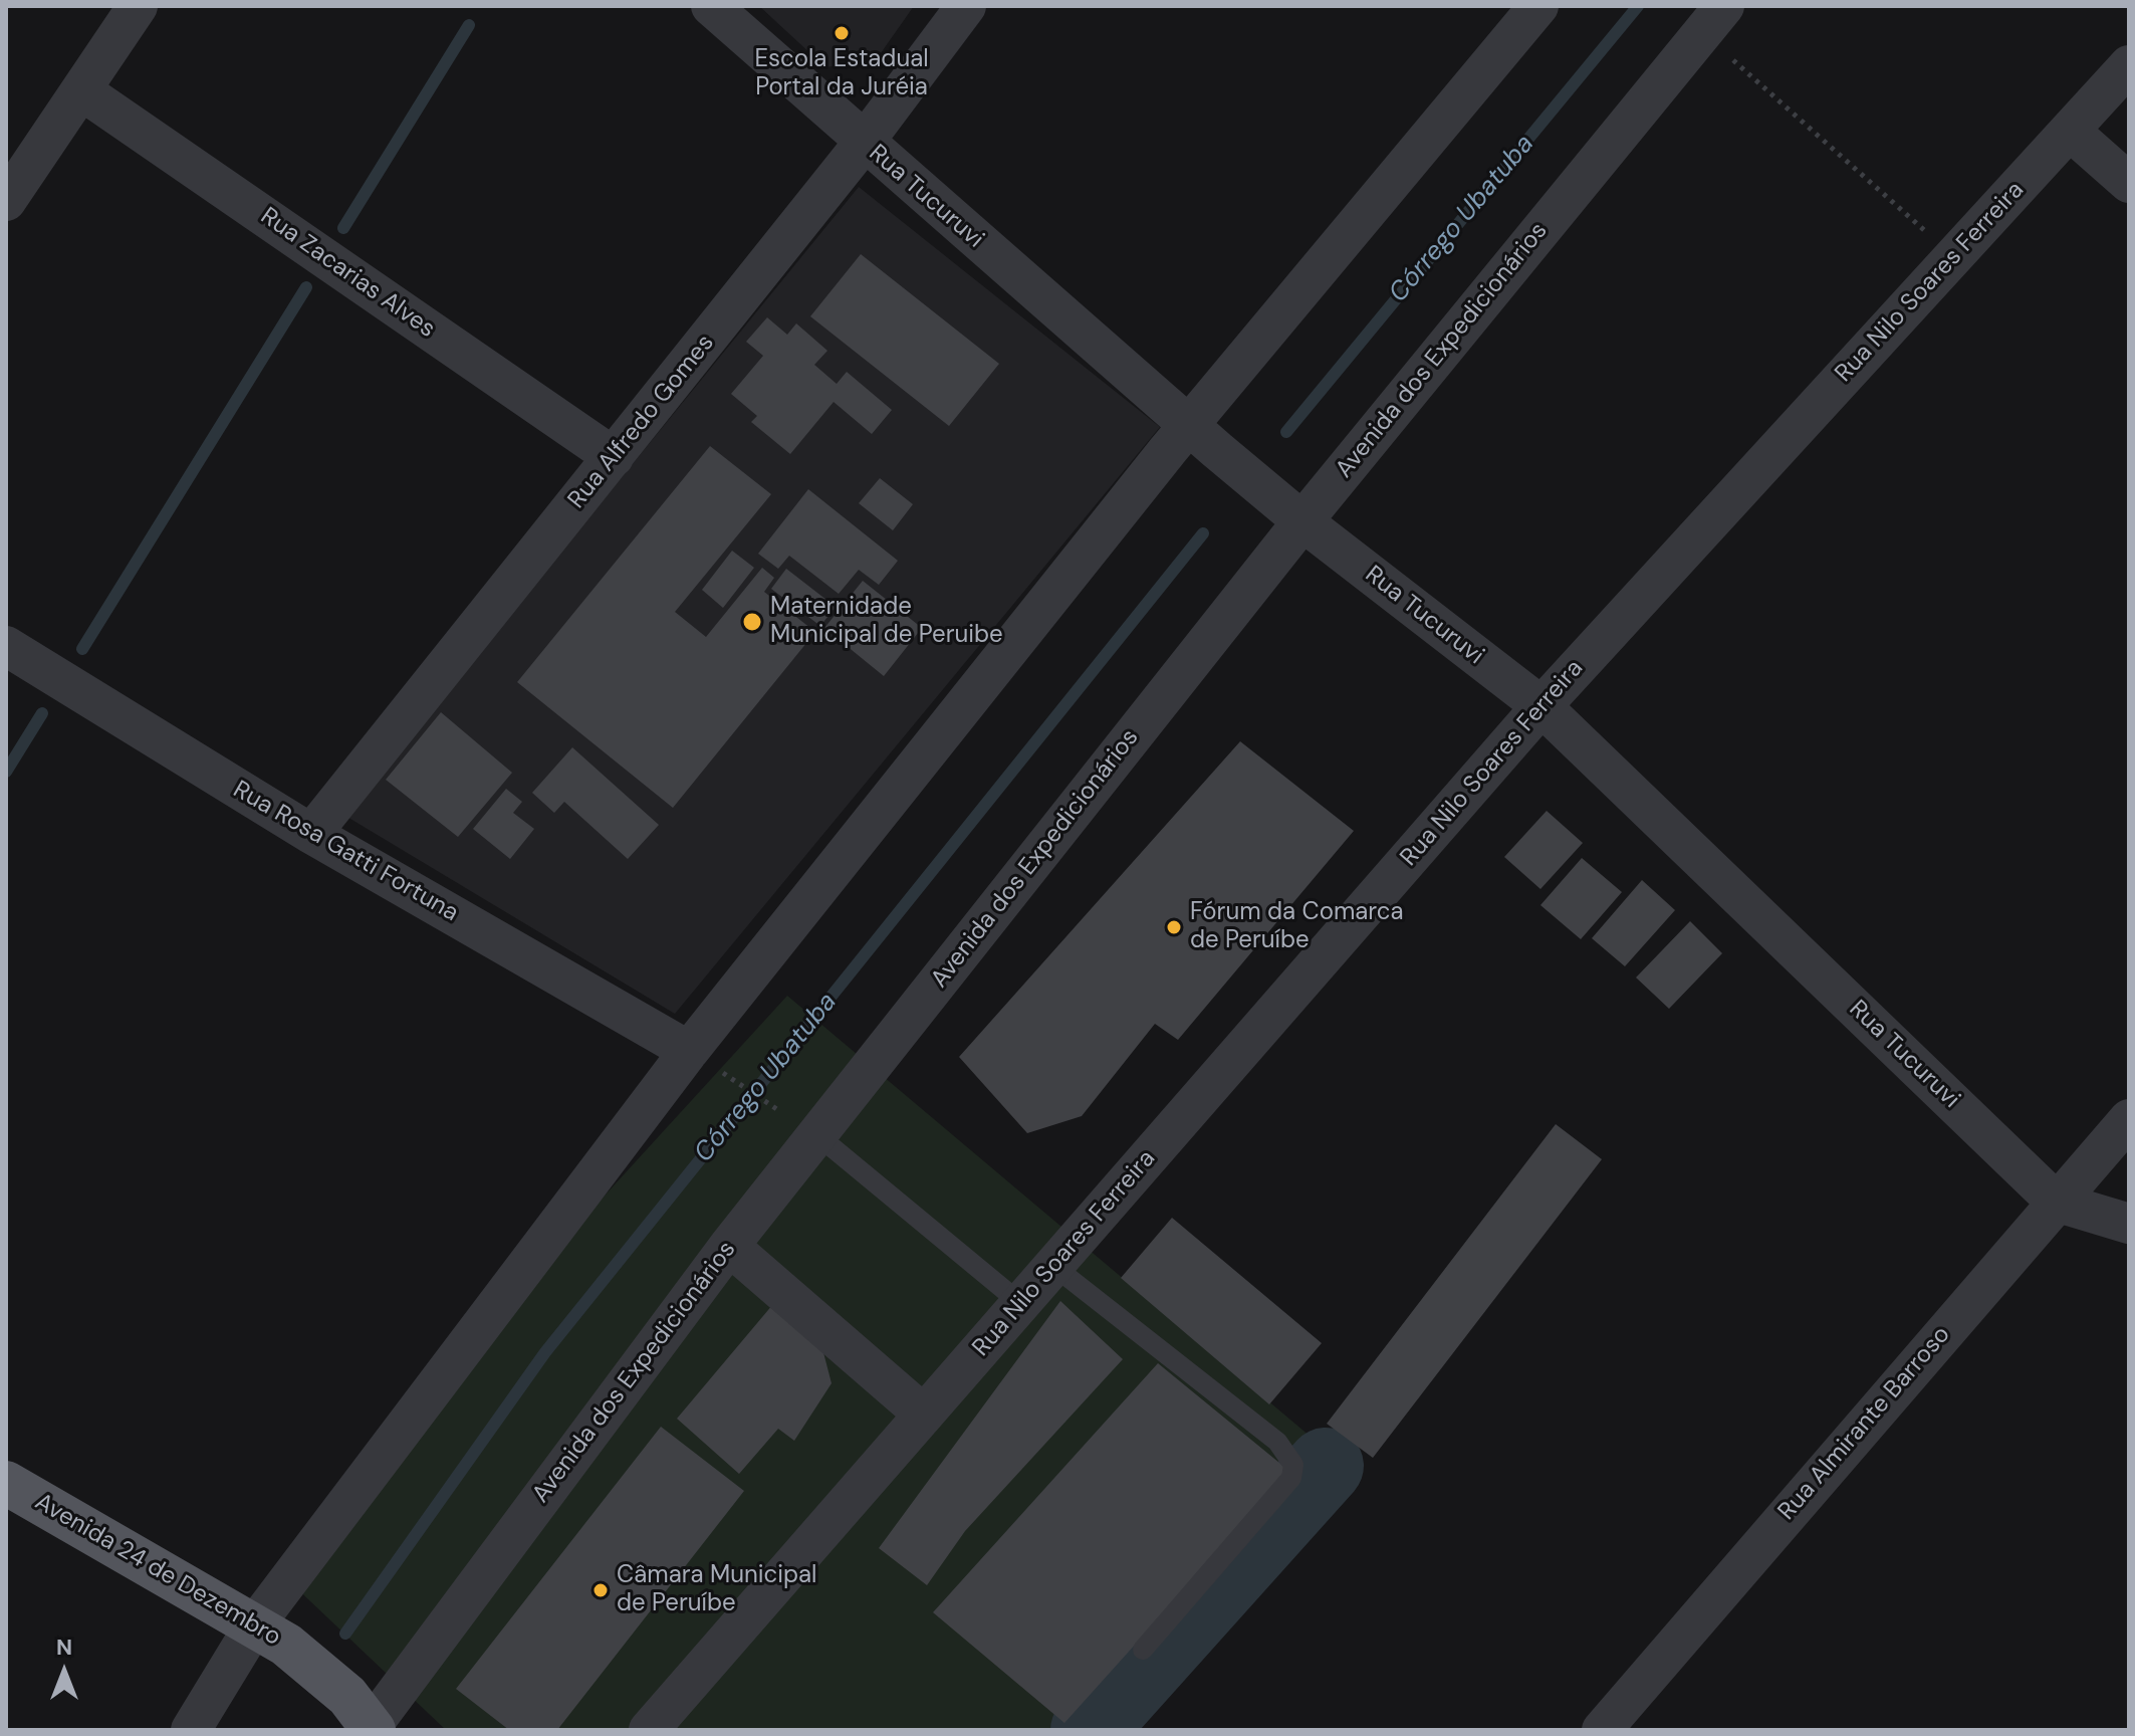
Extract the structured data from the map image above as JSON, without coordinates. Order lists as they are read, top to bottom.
{
  "streets": {
    "main road": ["Avenida 24 de Dezembro"],
    "street": [
      "Rua Tucuruvi",
      "Rua Zacarias Alves",
      "Rua Nilo Soares Ferreira",
      "Avenida dos Expedicionários",
      "Rua Alfredo Gomes",
      "Rua Rosa Gatti Fortuna",
      "Rua Almirante Barroso"
    ]
  },
  "crossings": [
    ["Rua Tucuruvi", "Rua Nilo Soares Ferreira"],
    ["Rua Tucuruvi", "Avenida dos Expedicionários"],
    ["Rua Tucuruvi", "Rua Alfredo Gomes"],
    ["Rua Tucuruvi", "Rua Almirante Barroso"],
    ["Rua Zacarias Alves", "Rua Alfredo Gomes"],
    ["Avenida dos Expedicionários", "Avenida 24 de Dezembro"],
    ["Rua Alfredo Gomes", "Rua Rosa Gatti Fortuna"]
  ],
  "water": ["Córrego Ubatuba"],
  "places": [
    "Escola Estadual Portal da Juréia",
    "Maternidade Municipal de Peruibe",
    "Fórum da Comarca de Peruíbe",
    "Câmara Municipal de Peruíbe"
  ],
  "north": "top"
}
